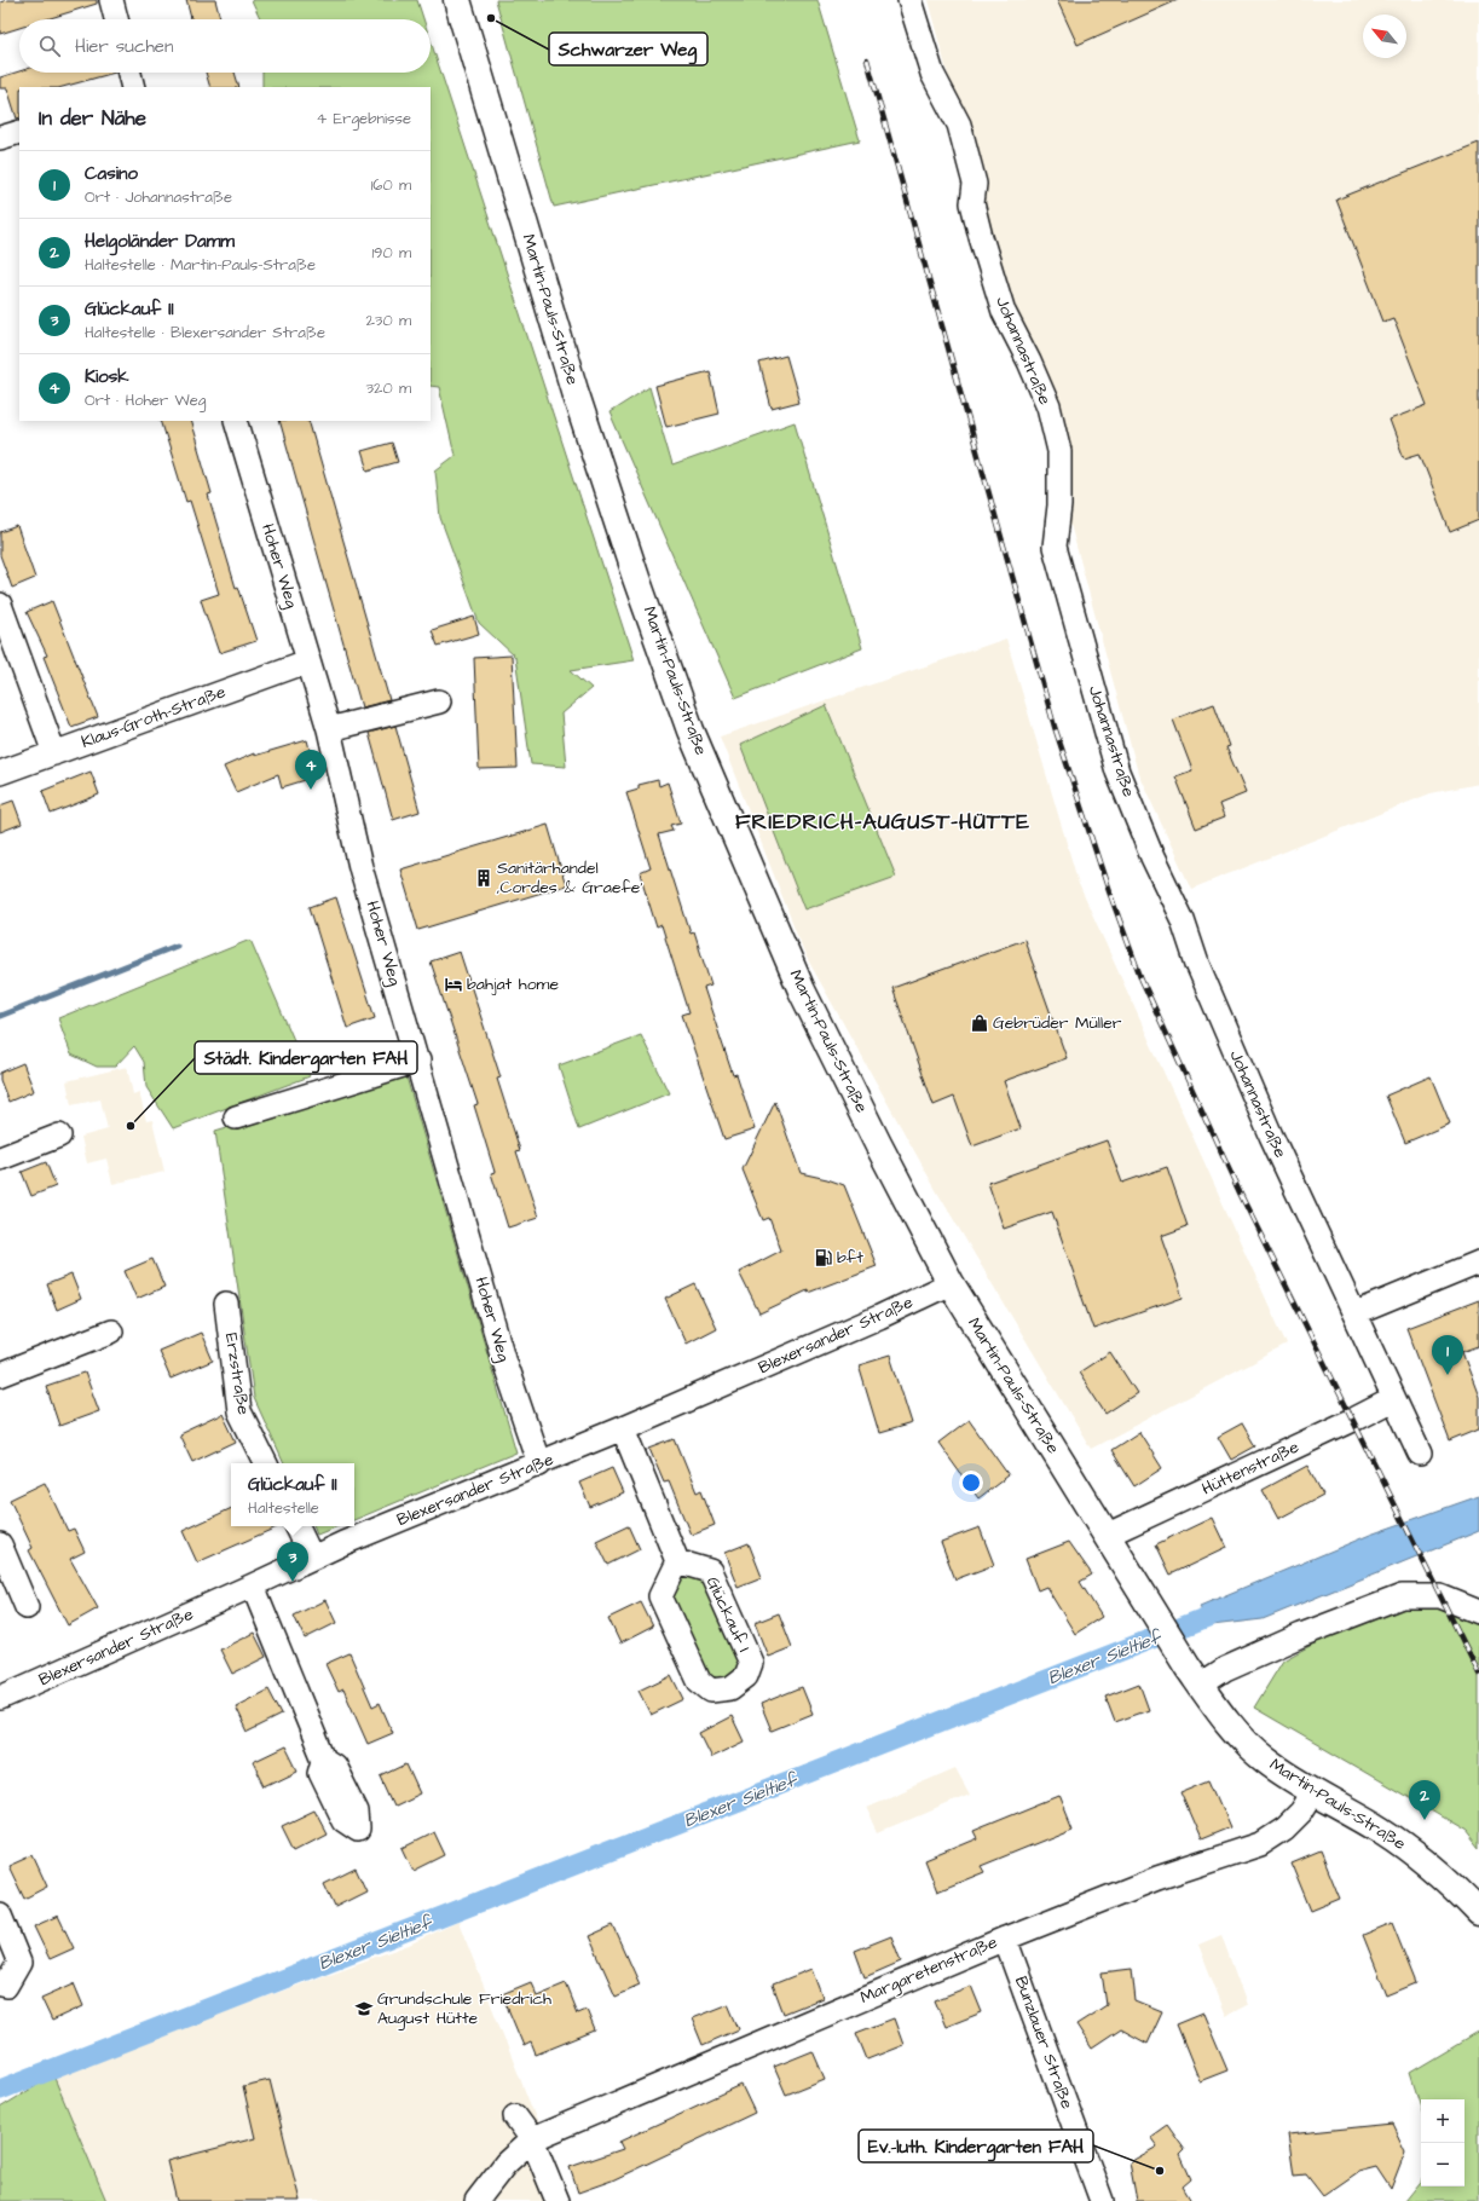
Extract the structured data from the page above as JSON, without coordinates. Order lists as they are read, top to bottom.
{
  "streets": {
    "street": [
      "Martin-Pauls-Straße",
      "Johannastraße",
      "Hoher Weg",
      "Klaus-Groth-Straße",
      "Blexersander Straße",
      "Erzstraße",
      "Hüttenstraße",
      "Glückauf I",
      "Margaretenstraße",
      "Bunzlauer Straße"
    ]
  },
  "crossings": [
    ["Martin-Pauls-Straße", "Blexersander Straße"],
    ["Martin-Pauls-Straße", "Hüttenstraße"],
    ["Martin-Pauls-Straße", "Margaretenstraße"],
    ["Johannastraße", "Hüttenstraße"],
    ["Hoher Weg", "Klaus-Groth-Straße"],
    ["Hoher Weg", "Blexersander Straße"],
    ["Margaretenstraße", "Bunzlauer Straße"]
  ],
  "districts": ["FRIEDRICH-AUGUST-HÜTTE"],
  "water": ["Blexer Sieltief"],
  "places": {
    "other": ["Schwarzer Weg", "Städt. Kindergarten FAH", "Ev.-luth. Kindergarten FAH"],
    "building": ["Sanitärhandel ,Cordes & Graefe'"],
    "hotel": ["bahjat home"],
    "shop": ["Gebrüder Müller"],
    "fuel station": ["bft"],
    "school or university": ["Grundschule Friedrich August Hütte"]
  },
  "north": "top left",
  "page": {
    "search": "Hier suchen",
    "heading": ["In der Nähe", "4 Ergebnisse"],
    "list": [
      {
        "mark": "1",
        "name": "Casino",
        "note": "Ort · Johannastraße",
        "value": "160 m"
      },
      {
        "mark": "2",
        "name": "Helgoländer Damm",
        "note": "Haltestelle · Martin-Pauls-Straße",
        "value": "190 m"
      },
      {
        "mark": "3",
        "name": "Glückauf II",
        "note": "Haltestelle · Blexersander Straße",
        "value": "230 m"
      },
      {
        "mark": "4",
        "name": "Kiosk",
        "note": "Ort · Hoher Weg",
        "value": "320 m"
      }
    ],
    "pins": [
      "4",
      "1",
      "3",
      "2"
    ],
    "popup": ["Glückauf II", "Haltestelle"],
    "map_buttons": ["+", "−"]
  }
}
